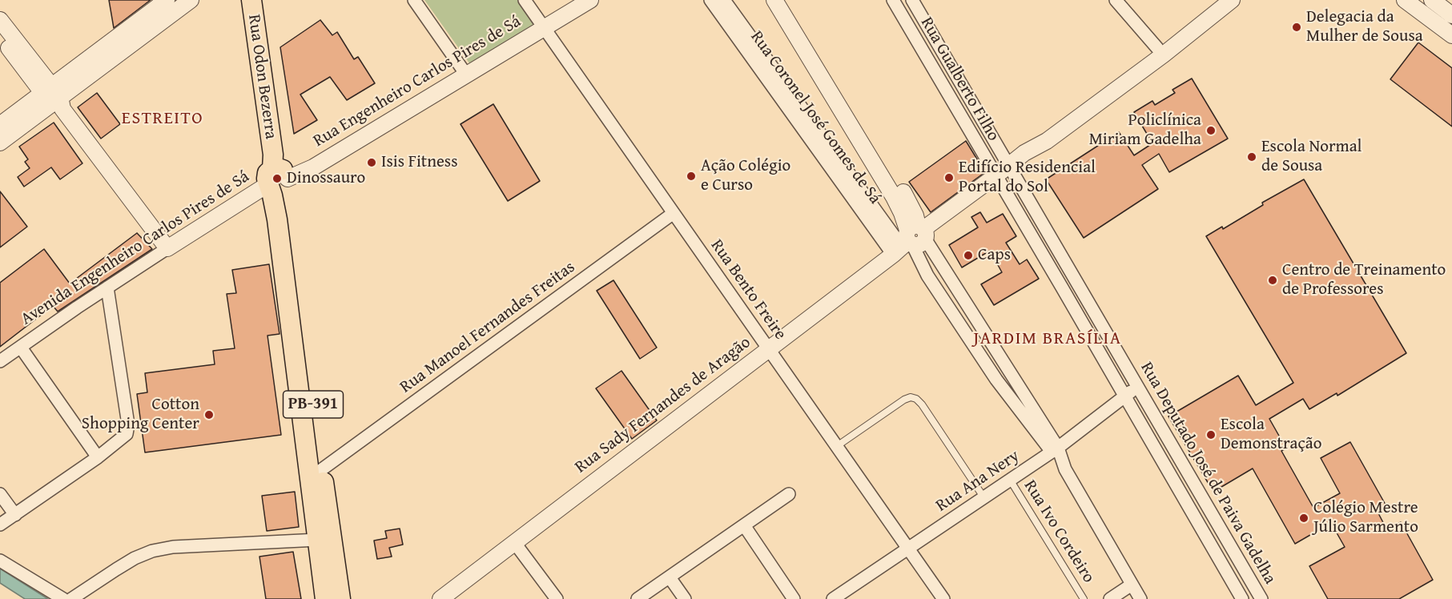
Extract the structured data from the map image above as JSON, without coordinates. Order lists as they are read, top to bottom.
{
  "streets": {
    "main road": ["Rua Odon Bezerra", "PB-391"],
    "street": [
      "Rua Gualberto Filho",
      "Rua Engenheiro Carlos Pires de Sá",
      "Rua Coronel José Gomes de Sá",
      "Avenida Engenheiro Carlos Pires de Sá",
      "Rua Bento Freire",
      "Rua Manoel Fernandes Freitas",
      "Rua Sady Fernandes de Aragão",
      "Rua Deputado José de Paiva Gadelha",
      "Rua Ana Nery"
    ],
    "lane": ["Rua Ivo Cordeiro"]
  },
  "crossings": [
    ["Rua Odon Bezerra", "Rua Engenheiro Carlos Pires de Sá"],
    ["Rua Odon Bezerra", "Avenida Engenheiro Carlos Pires de Sá"],
    ["Rua Odon Bezerra", "PB-391"],
    ["Rua Gualberto Filho", "Rua Sady Fernandes de Aragão"],
    ["Rua Gualberto Filho", "Rua Deputado José de Paiva Gadelha"],
    ["Rua Engenheiro Carlos Pires de Sá", "Avenida Engenheiro Carlos Pires de Sá"],
    ["Rua Engenheiro Carlos Pires de Sá", "Rua Bento Freire"],
    ["Rua Engenheiro Carlos Pires de Sá", "PB-391"],
    ["Rua Coronel José Gomes de Sá", "Rua Sady Fernandes de Aragão"],
    ["Avenida Engenheiro Carlos Pires de Sá", "PB-391"],
    ["Rua Bento Freire", "Rua Manoel Fernandes Freitas"],
    ["Rua Bento Freire", "Rua Sady Fernandes de Aragão"],
    ["Rua Bento Freire", "Rua Ana Nery"],
    ["Rua Manoel Fernandes Freitas", "PB-391"],
    ["Rua Sady Fernandes de Aragão", "Rua Deputado José de Paiva Gadelha"],
    ["Rua Deputado José de Paiva Gadelha", "Rua Ana Nery"],
    ["Rua Ana Nery", "Rua Ivo Cordeiro"]
  ],
  "districts": ["ESTREITO", "JARDIM BRASÍLIA"],
  "places": [
    "Delegacia da Mulher de Sousa",
    "Policlínica Miriam Gadelha",
    "Escola Normal de Sousa",
    "Isis Fitness",
    "Ação Colégio e Curso",
    "Edifício Residencial Portal do Sol",
    "Dinossauro",
    "Caps",
    "Centro de Treinamento de Professores",
    "Cotton Shopping Center",
    "Escola Demonstração",
    "Colégio Mestre Júlio Sarmento"
  ]
}
